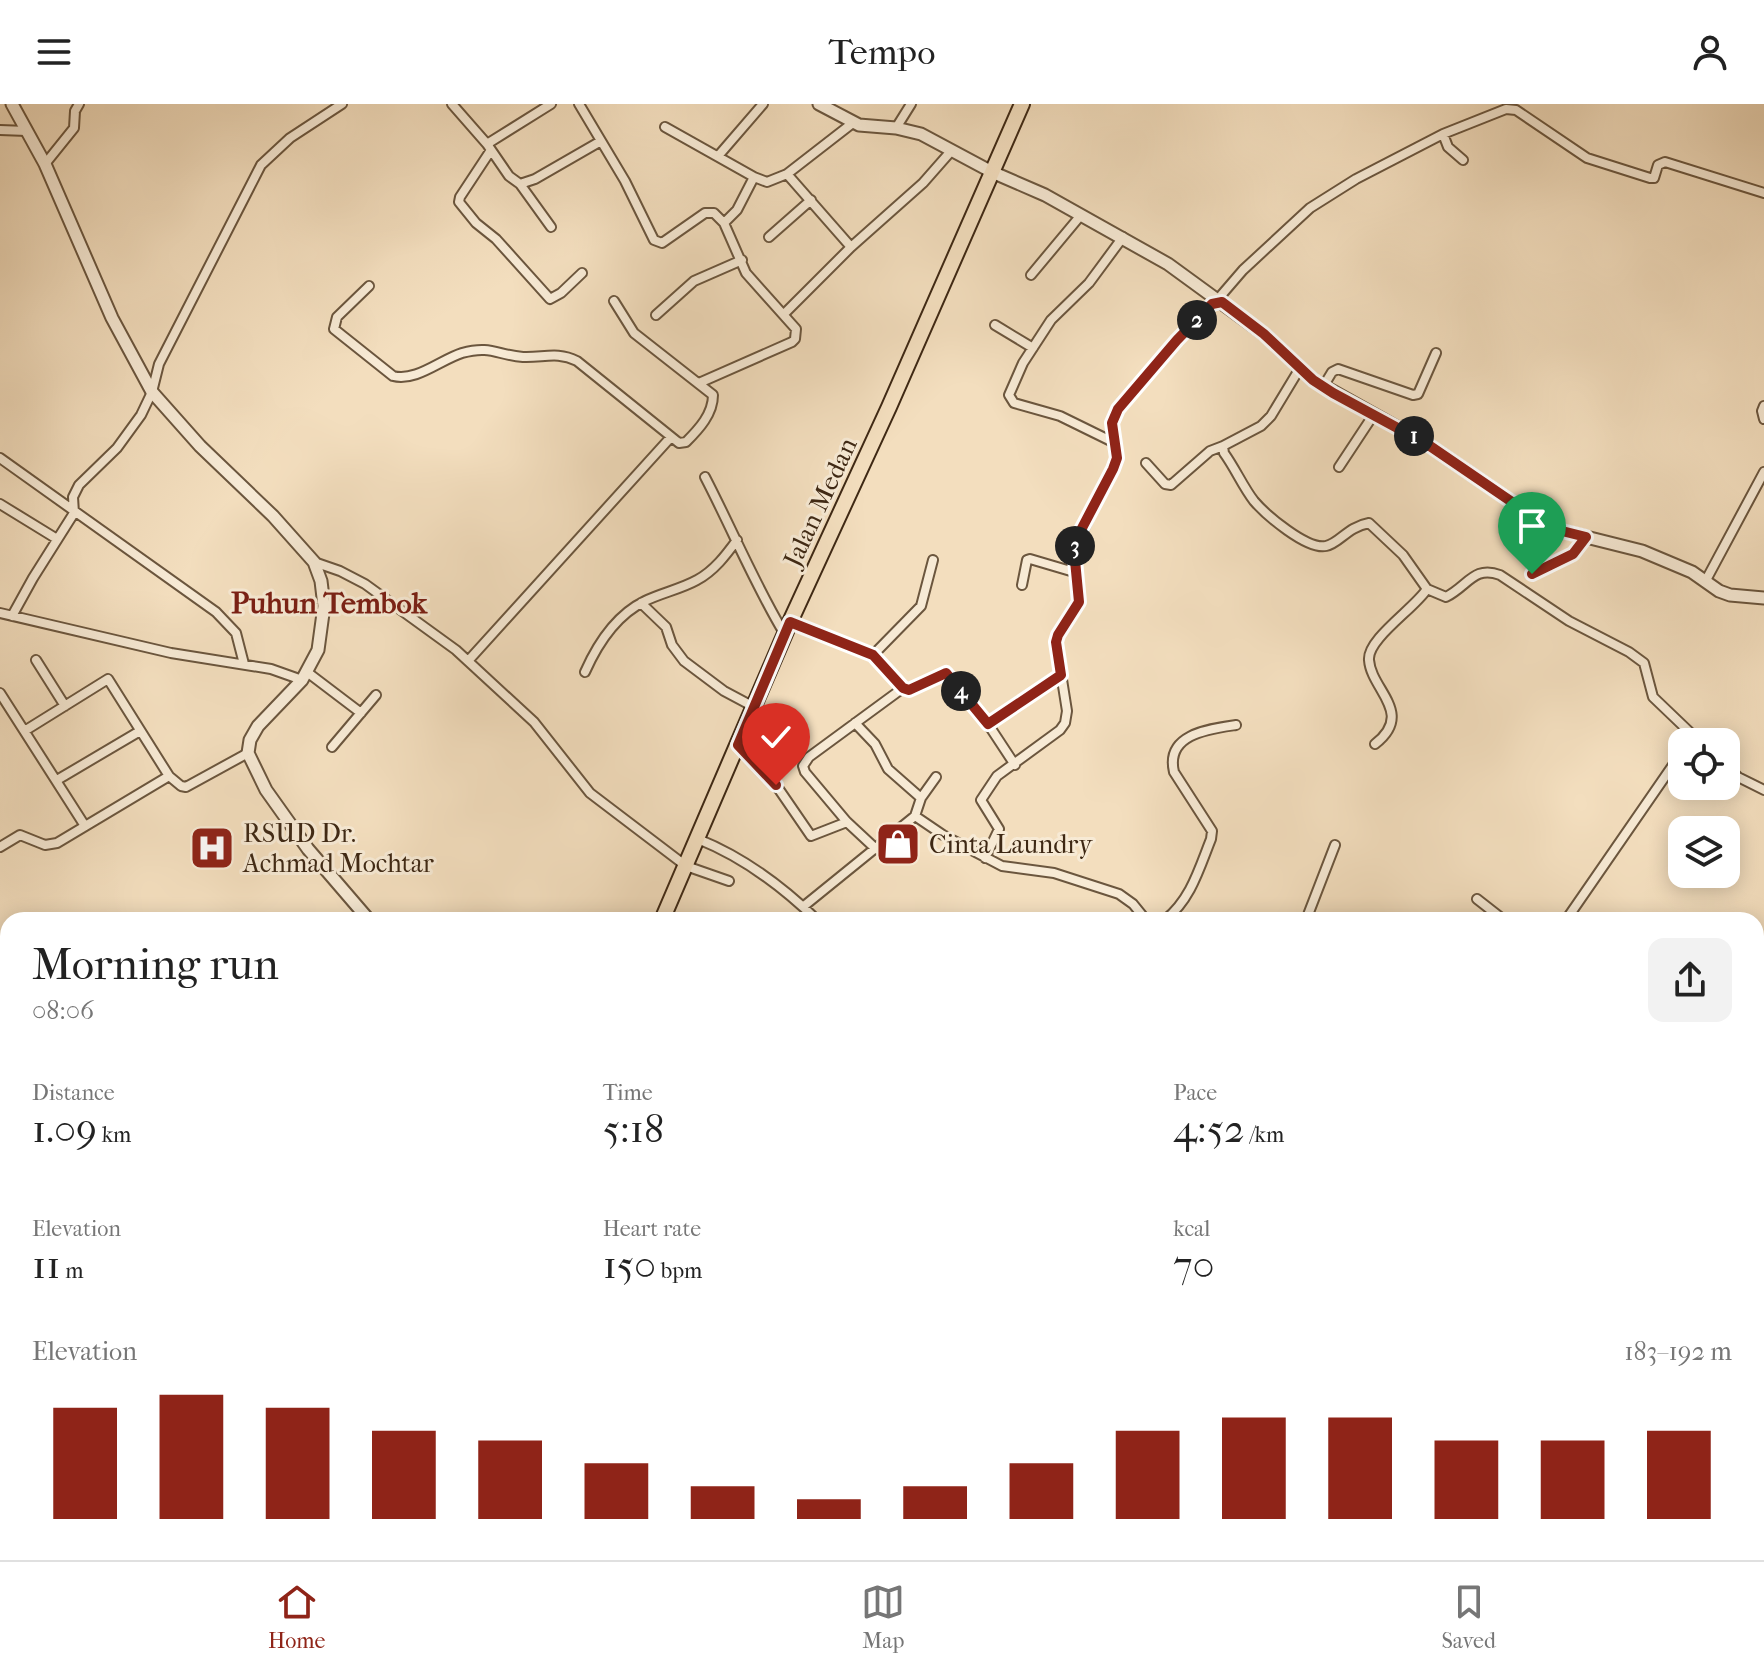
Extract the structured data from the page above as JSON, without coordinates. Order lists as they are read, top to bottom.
{
  "streets": {
    "main road": ["Jalan Medan"]
  },
  "districts": ["Puhun Tembok"],
  "places": {
    "shop": ["Cinta Laundry"],
    "hospital": ["RSUD Dr. Achmad Mochtar"]
  },
  "page": {
    "header": "Tempo",
    "pins": [
      "2",
      "1",
      "3",
      "4"
    ],
    "heading": ["Morning run", "08:06"],
    "stats": [
      ["Distance", "1.09 km"],
      ["Time", "5:18"],
      ["Pace", "4:52 /km"],
      ["Elevation", "11 m"],
      ["Heart rate", "150 bpm"],
      ["kcal", "70"]
    ],
    "chart": ["Elevation", "183–192 m"],
    "tabs": ["Home", "Map", "Saved"]
  }
}
